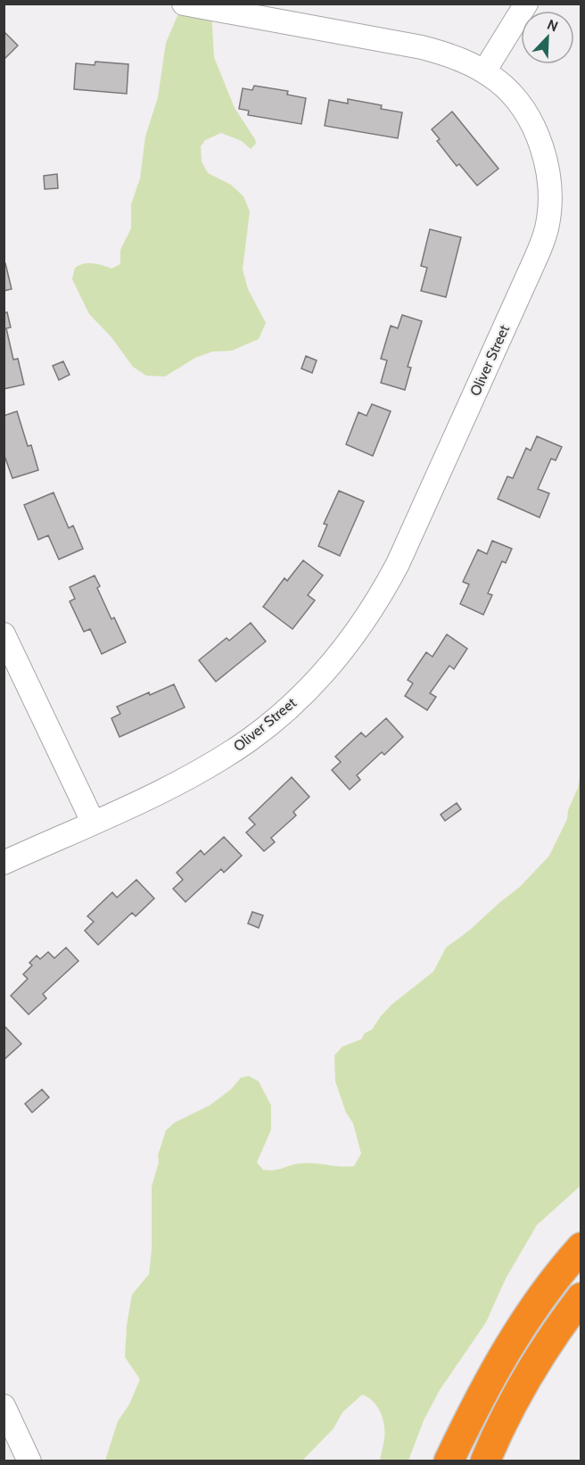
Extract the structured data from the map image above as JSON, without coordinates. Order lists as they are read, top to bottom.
{
  "streets": {
    "street": ["Oliver Street"]
  },
  "north": "top right"
}
